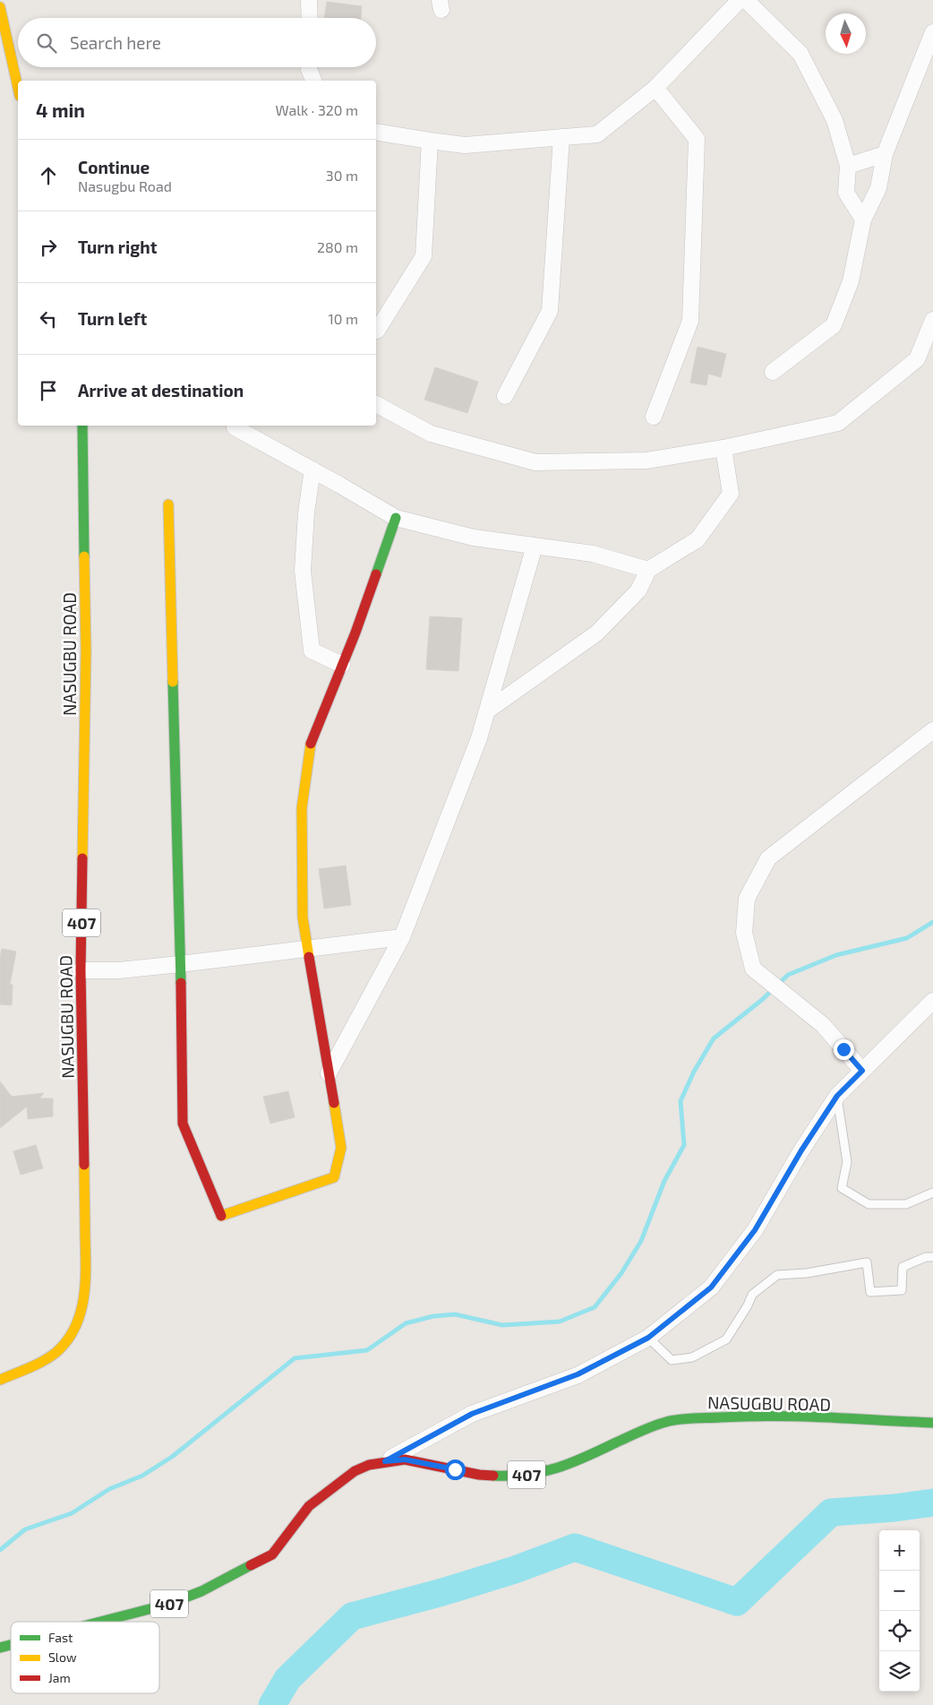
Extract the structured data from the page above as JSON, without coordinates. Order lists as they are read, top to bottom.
{
  "streets": {
    "main road": ["NASUGBU ROAD", "407"]
  },
  "legend": ["Fast", "Slow", "Jam"],
  "north": "bottom",
  "page": {
    "search": "Search here",
    "heading": ["4 min", "Walk · 320 m"],
    "list": [
      ["Continue", "Nasugbu Road", "30 m"],
      ["Turn right", "280 m"],
      ["Turn left", "10 m"],
      "Arrive at destination"
    ],
    "map_buttons": ["+", "−"]
  }
}
